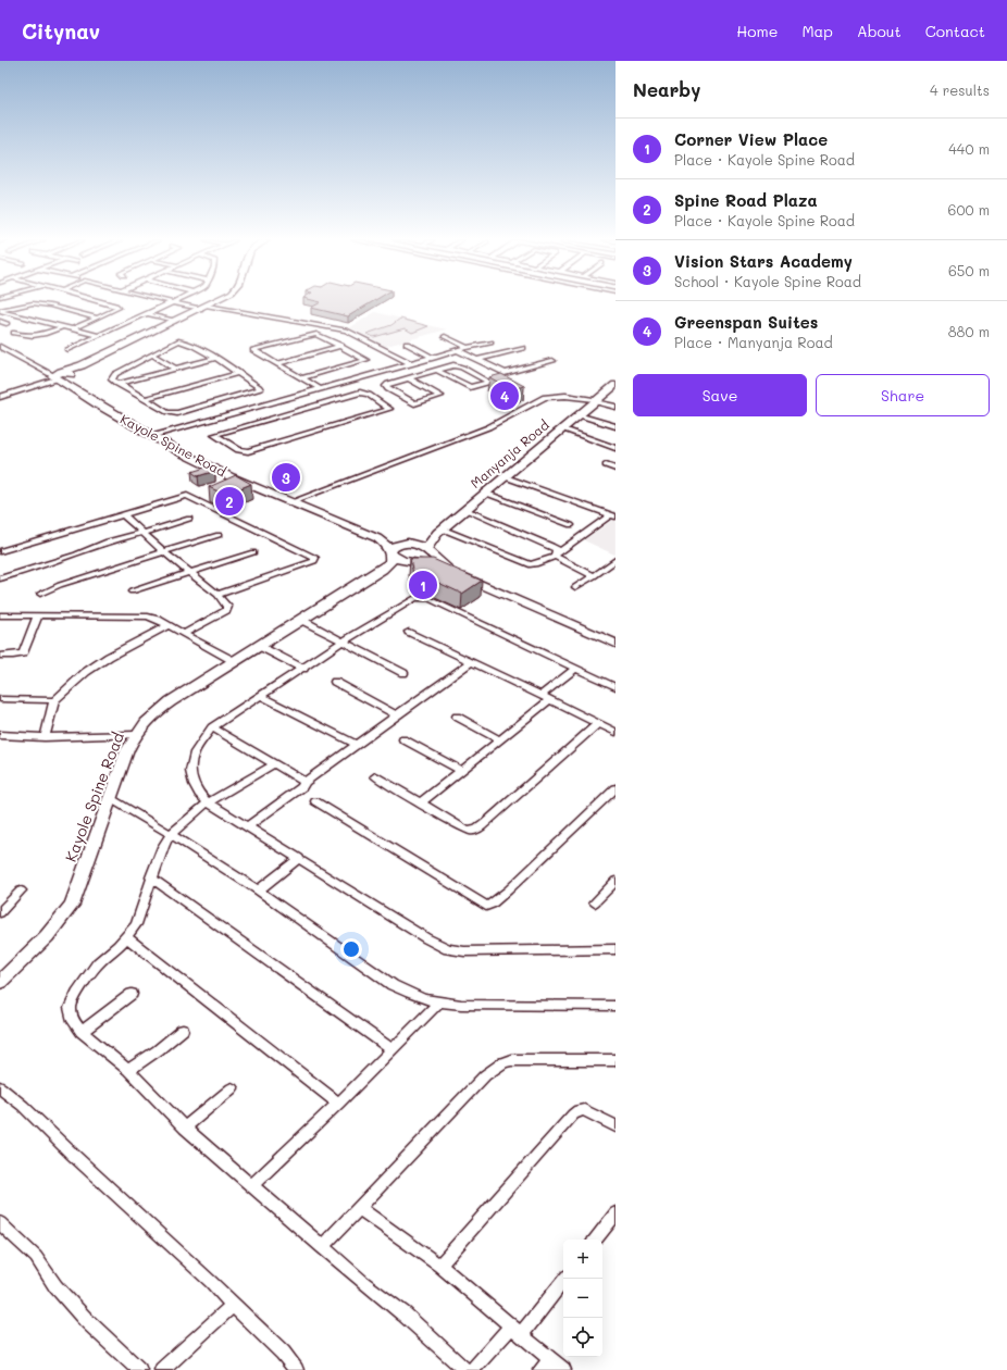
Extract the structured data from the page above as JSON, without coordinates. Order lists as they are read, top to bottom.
{
  "streets": {
    "main road": ["Kayole Spine Road", "Manyanja Road"]
  },
  "page": {
    "header": "Citynav",
    "nav": [
      "Home",
      "Map",
      "About",
      "Contact"
    ],
    "heading": ["Nearby", "4 results"],
    "list": [
      {
        "mark": "1",
        "name": "Corner View Place",
        "note": "Place · Kayole Spine Road",
        "value": "440 m"
      },
      {
        "mark": "2",
        "name": "Spine Road Plaza",
        "note": "Place · Kayole Spine Road",
        "value": "600 m"
      },
      {
        "mark": "3",
        "name": "Vision Stars Academy",
        "note": "School · Kayole Spine Road",
        "value": "650 m"
      },
      {
        "mark": "4",
        "name": "Greenspan Suites",
        "note": "Place · Manyanja Road",
        "value": "880 m"
      }
    ],
    "buttons": ["Save", "Share"],
    "pins": [
      "4",
      "3",
      "2",
      "1"
    ],
    "map_buttons": ["+", "−"]
  }
}
